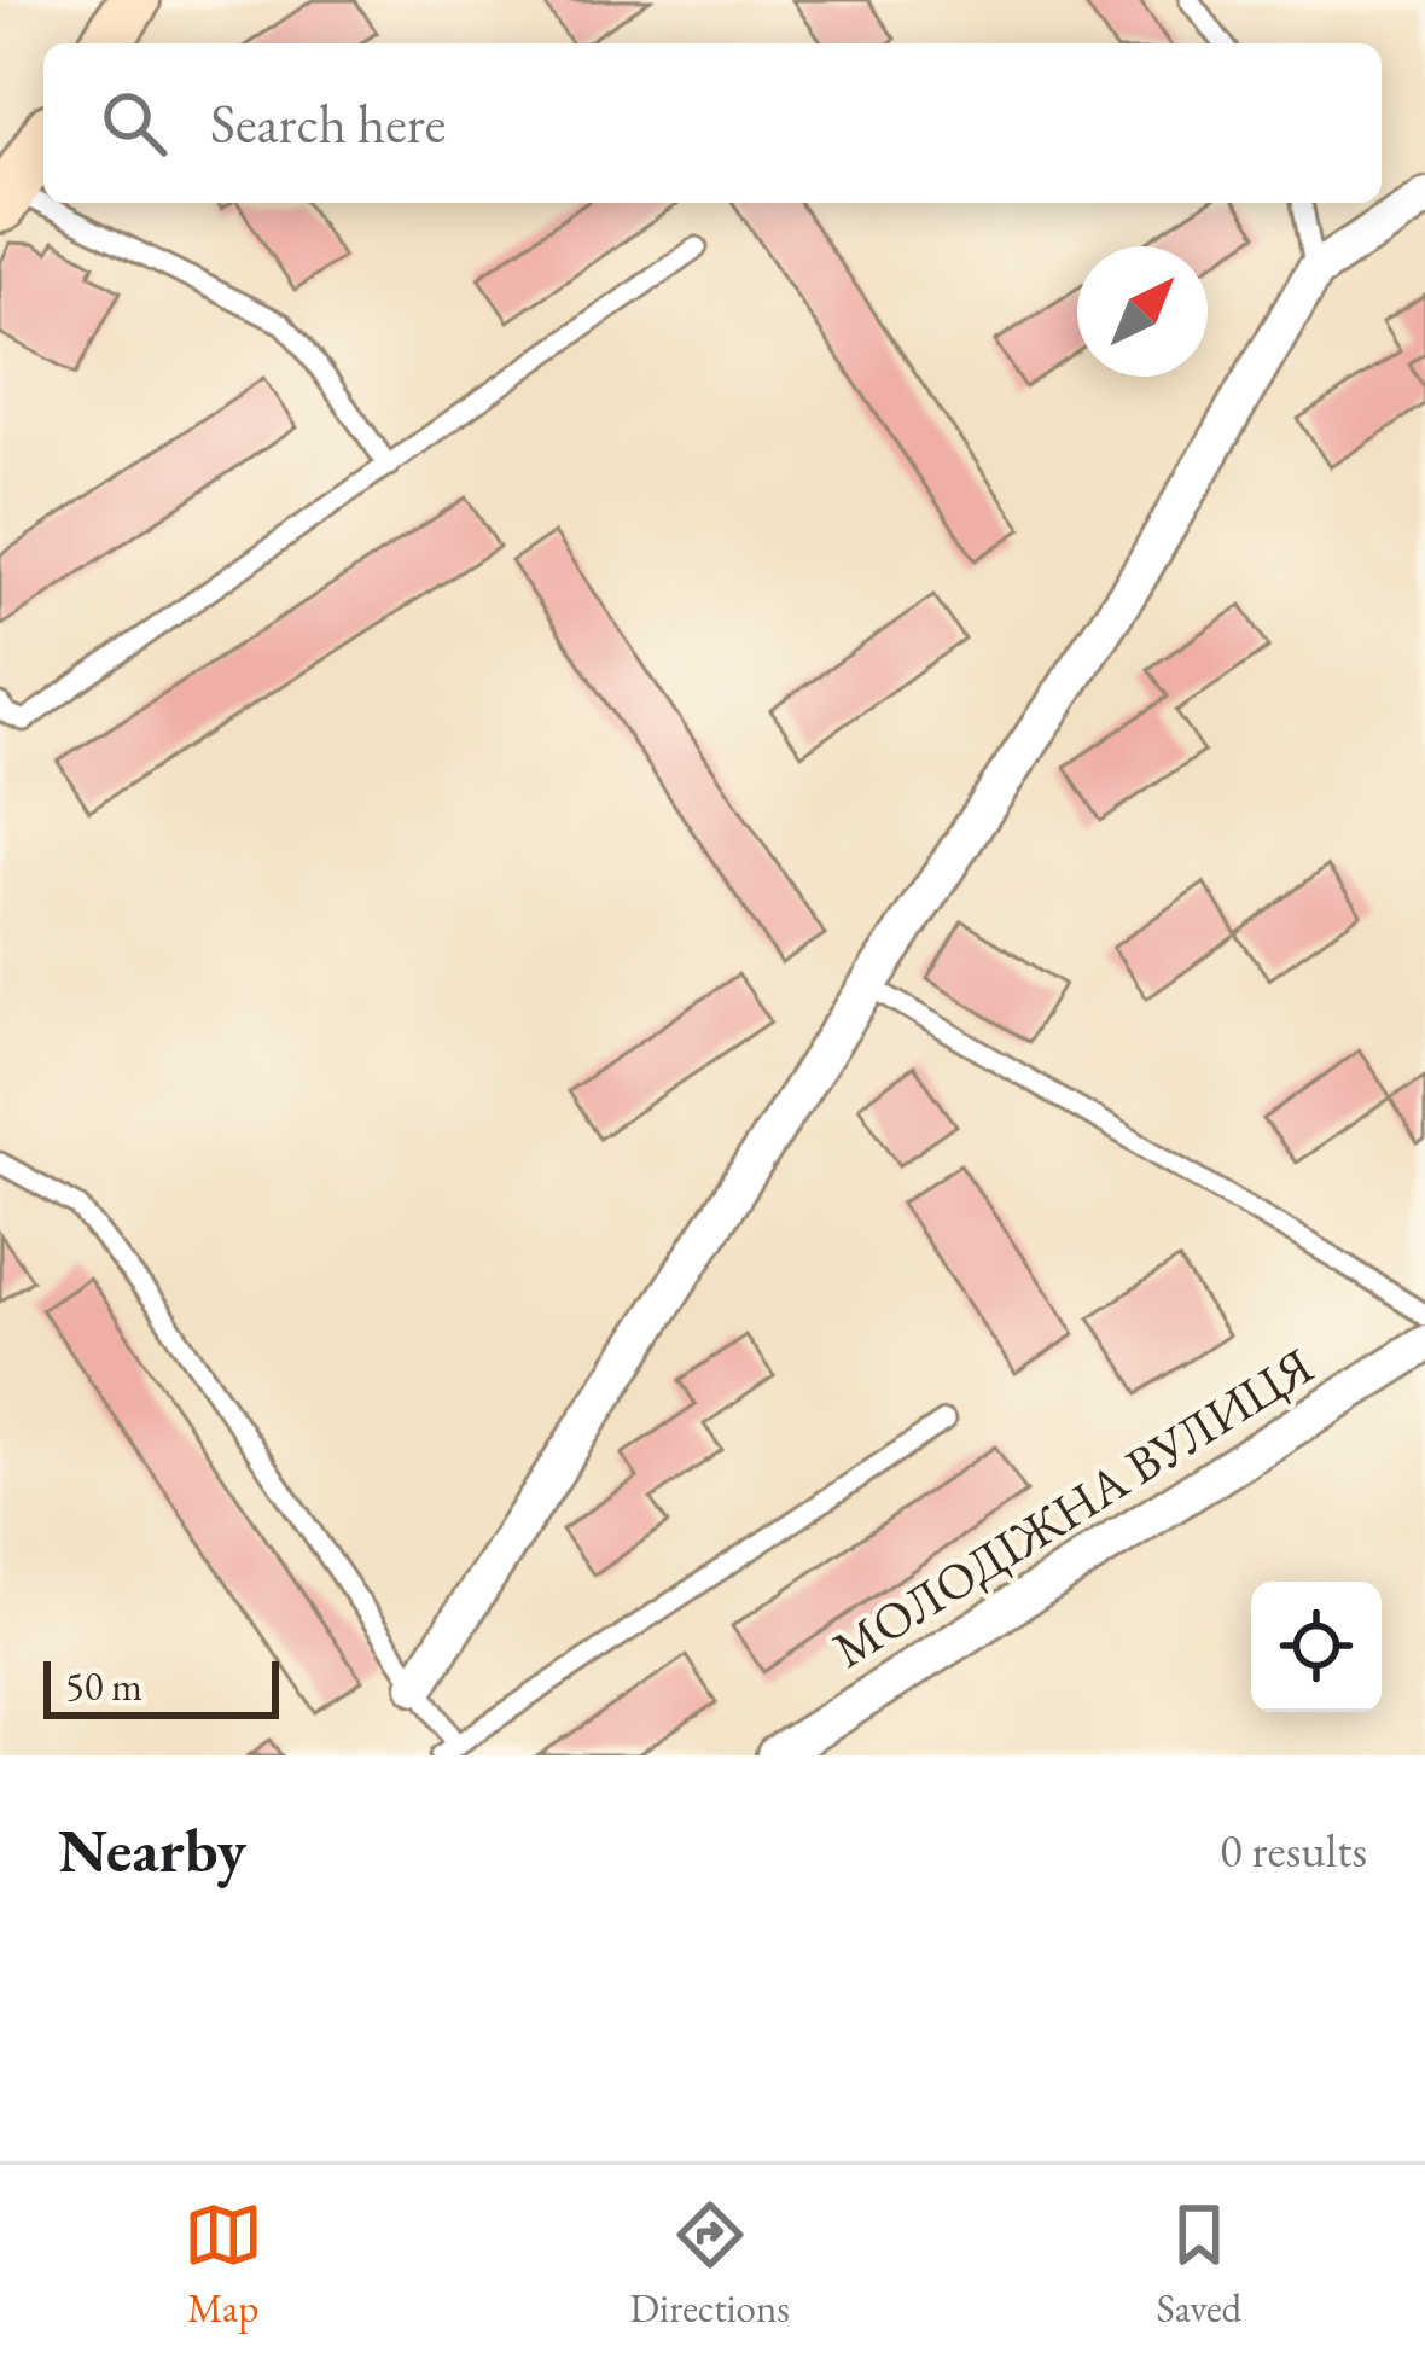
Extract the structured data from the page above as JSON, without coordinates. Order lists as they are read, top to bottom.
{
  "streets": {
    "street": ["МОЛОДІЖНА ВУЛИЦЯ"]
  },
  "scale_bar": "50 m",
  "north": "top right",
  "page": {
    "search": "Search here",
    "scale": "50 m",
    "heading": ["Nearby", "0 results"],
    "nav": ["Map", "Directions", "Saved"]
  }
}
